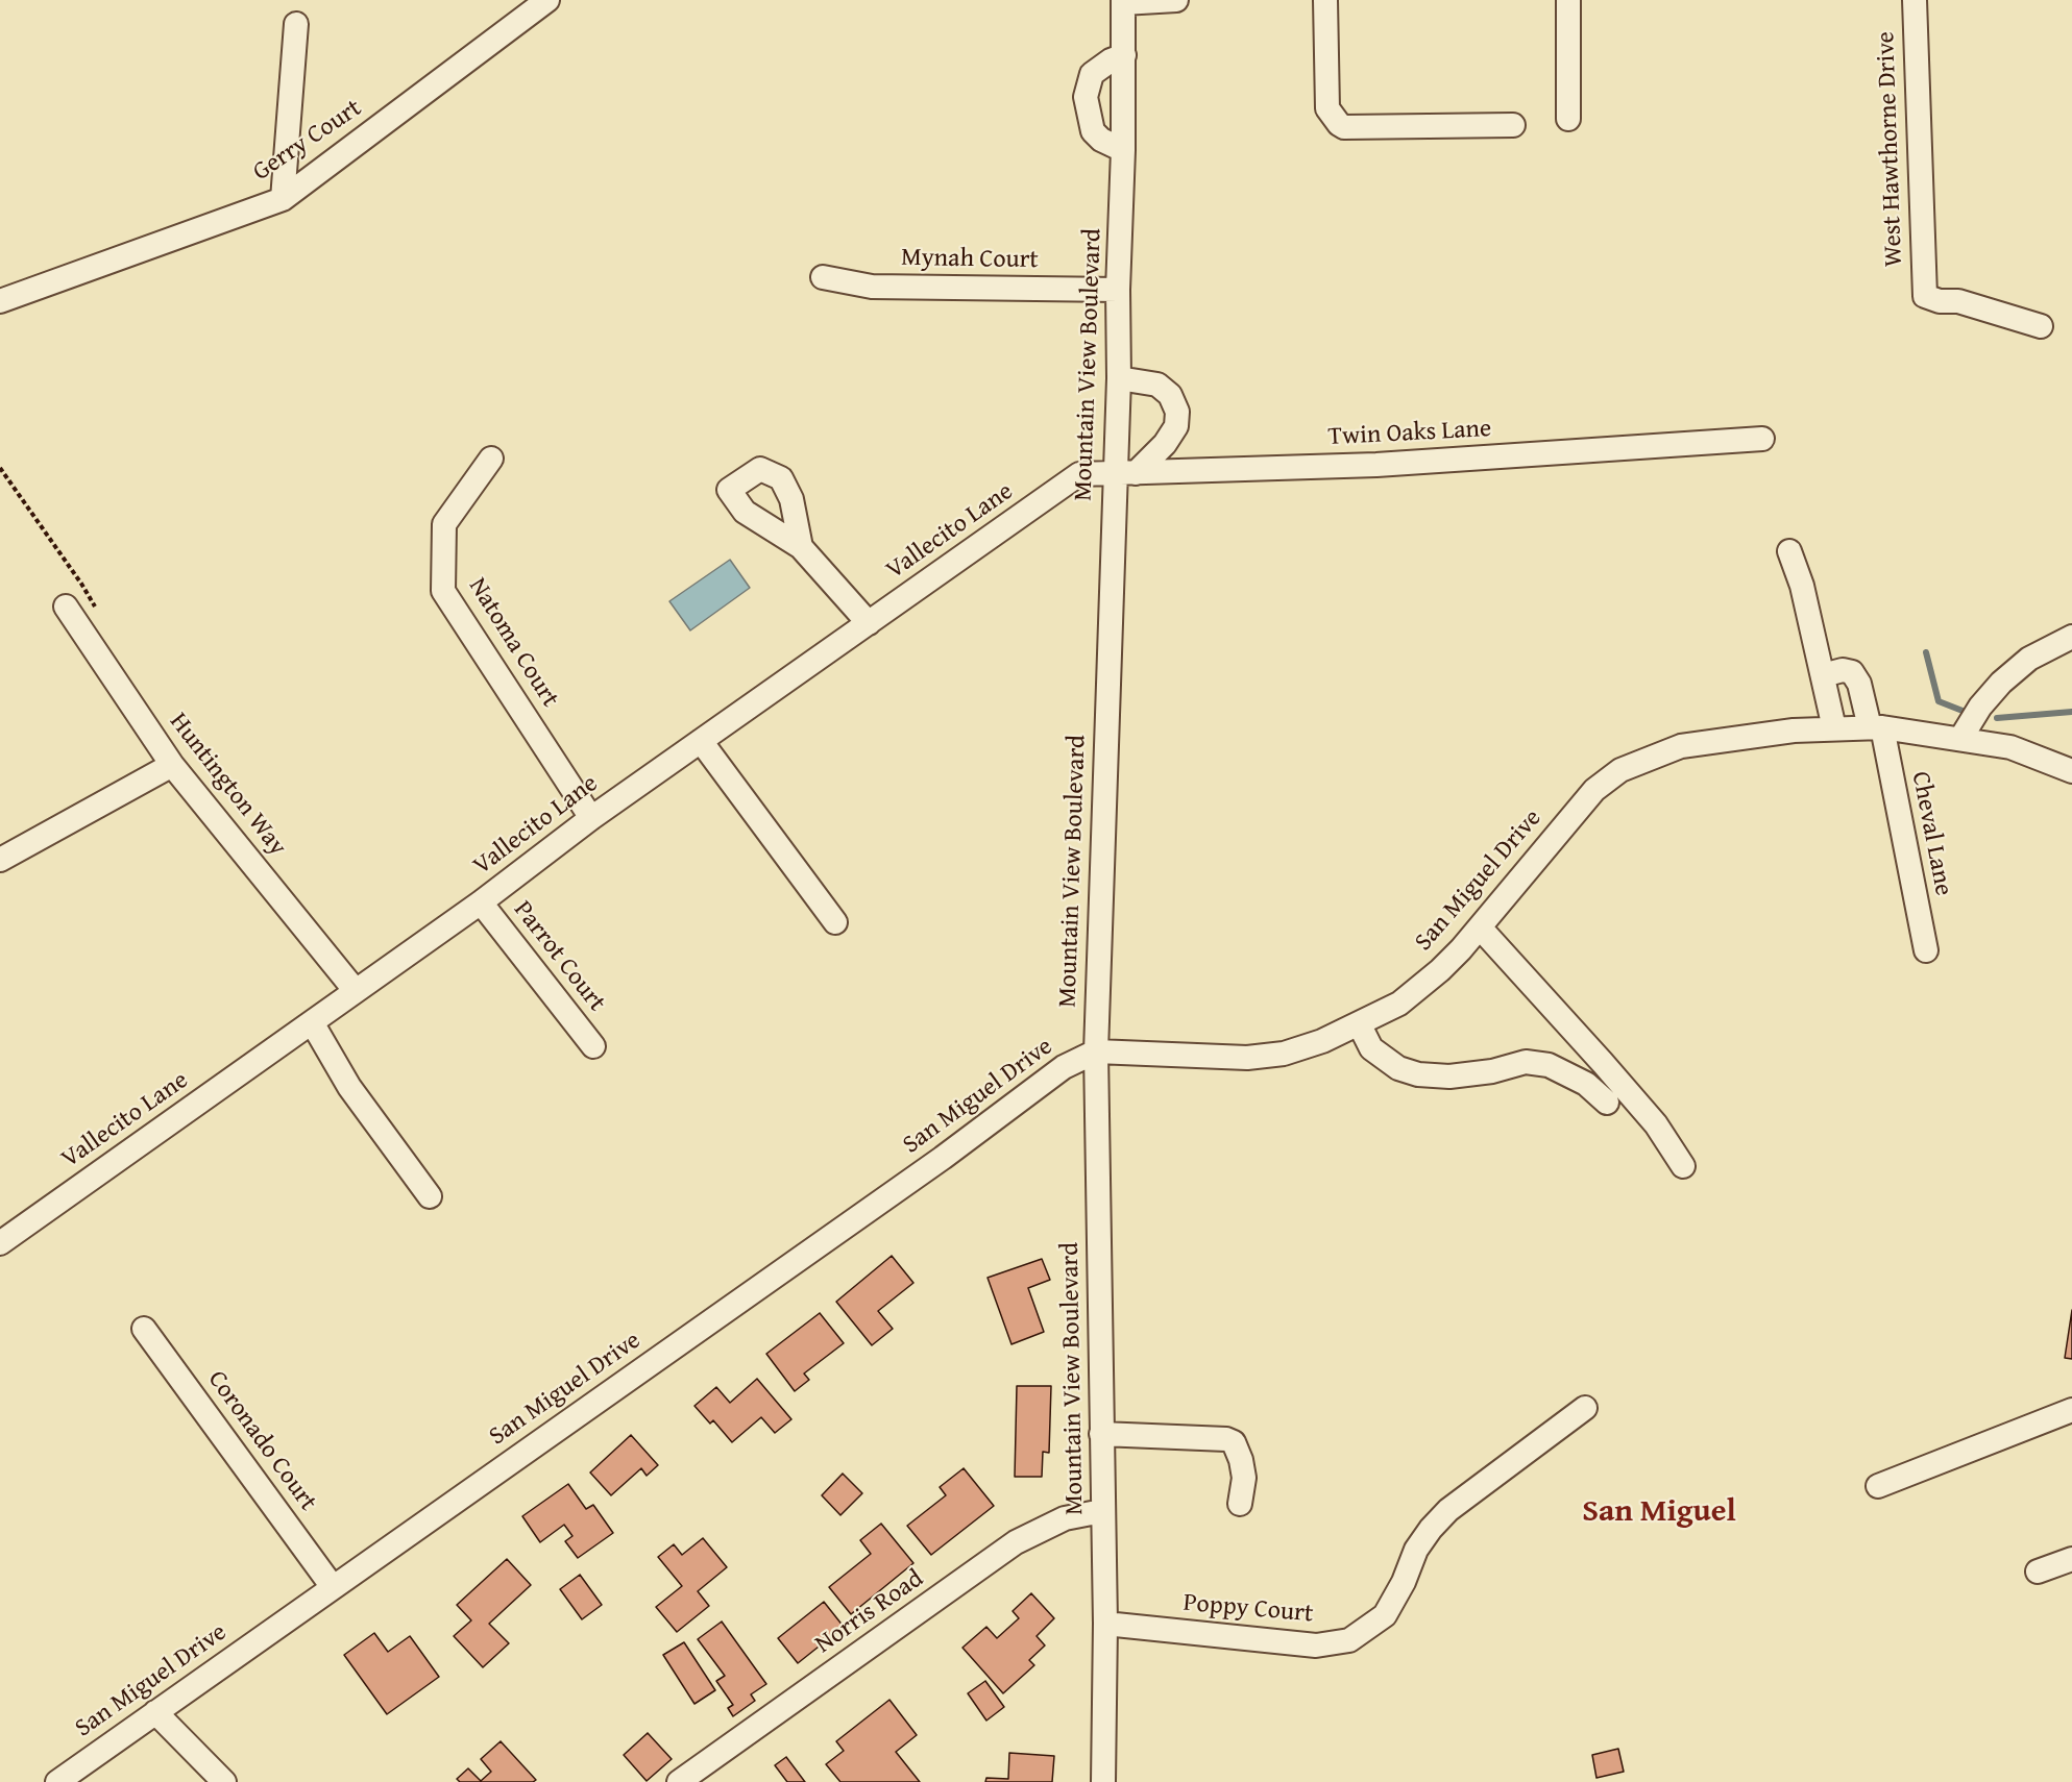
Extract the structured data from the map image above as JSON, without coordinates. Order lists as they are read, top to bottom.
{
  "streets": {
    "street": [
      "Gerry Court",
      "West Hawthorne Drive",
      "Mynah Court",
      "Mountain View Boulevard",
      "Twin Oaks Lane",
      "Vallecito Lane",
      "Natoma Court",
      "Huntington Way",
      "Cheval Lane",
      "San Miguel Drive",
      "Parrot Court",
      "Coronado Court",
      "Poppy Court",
      "Norris Road"
    ]
  },
  "crossings": [
    ["Mynah Court", "Mountain View Boulevard"],
    ["Mountain View Boulevard", "Twin Oaks Lane"],
    ["Mountain View Boulevard", "Vallecito Lane"],
    ["Mountain View Boulevard", "San Miguel Drive"],
    ["Mountain View Boulevard", "Poppy Court"],
    ["Mountain View Boulevard", "Norris Road"],
    ["Twin Oaks Lane", "Vallecito Lane"],
    ["Vallecito Lane", "Natoma Court"],
    ["Vallecito Lane", "Huntington Way"],
    ["Vallecito Lane", "Parrot Court"],
    ["Cheval Lane", "San Miguel Drive"],
    ["San Miguel Drive", "Coronado Court"]
  ],
  "districts": ["San Miguel"]
}
